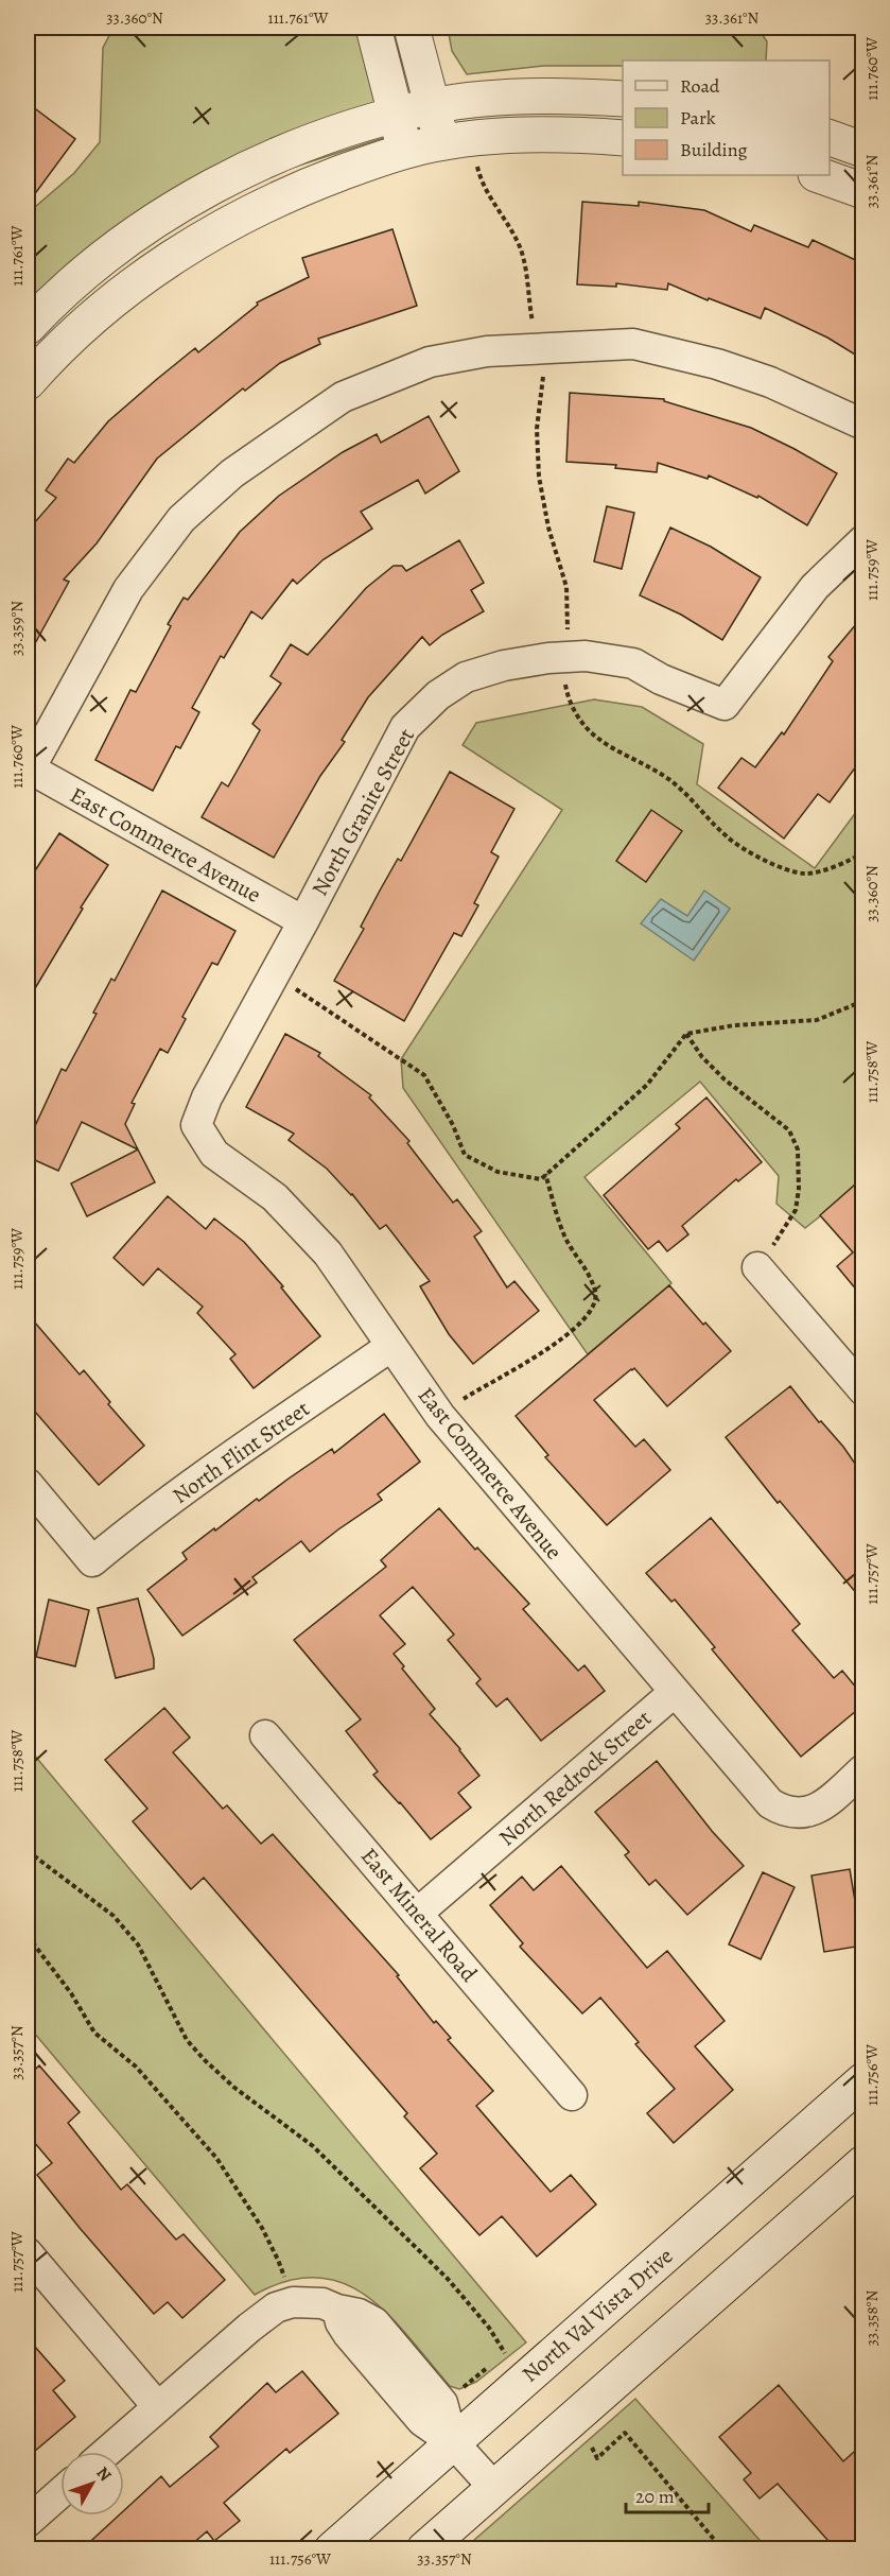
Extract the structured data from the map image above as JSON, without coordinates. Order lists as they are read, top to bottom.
{
  "streets": {
    "street": [
      "North Granite Street",
      "East Commerce Avenue",
      "North Flint Street",
      "North Redrock Street",
      "East Mineral Road",
      "North Val Vista Drive"
    ]
  },
  "crossings": [
    ["North Granite Street", "East Commerce Avenue"],
    ["East Commerce Avenue", "North Flint Street"],
    ["East Commerce Avenue", "North Redrock Street"],
    ["North Redrock Street", "East Mineral Road"]
  ],
  "legend": ["Road", "Park", "Building"],
  "scale_bar": "20 m",
  "north": "top right",
  "coordinates": [
    "33.360°N",
    "111.761°W",
    "33.361°N",
    "111.760°W",
    "111.759°W",
    "33.359°N",
    "111.758°W",
    "111.757°W",
    "33.357°N",
    "111.756°W",
    "33.358°N"
  ]
}
